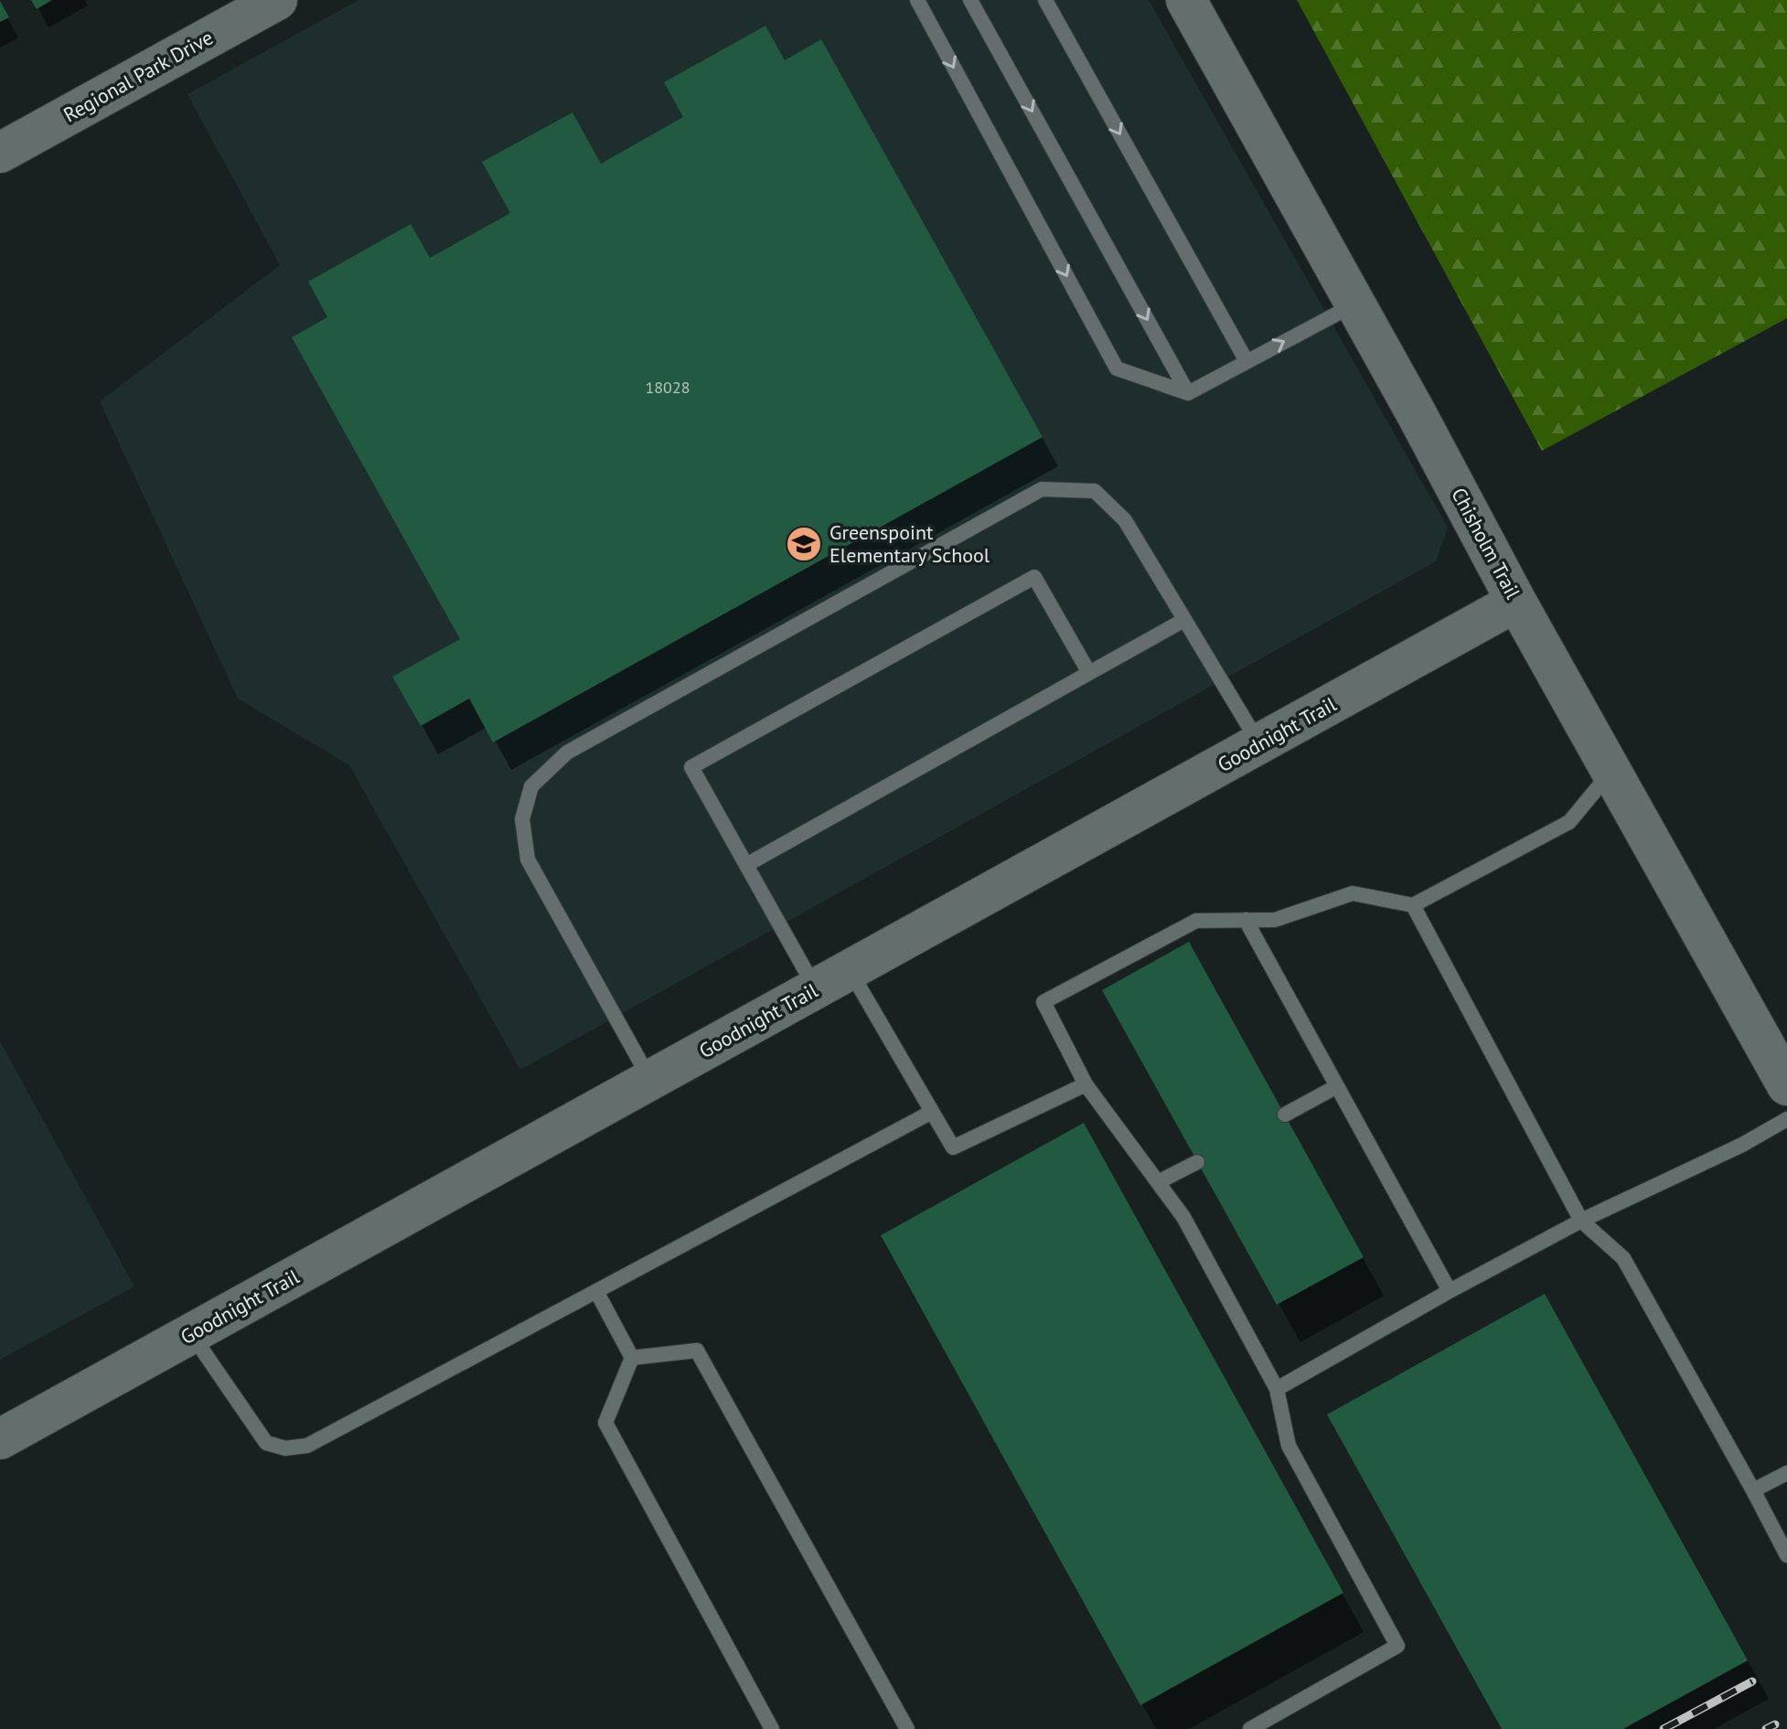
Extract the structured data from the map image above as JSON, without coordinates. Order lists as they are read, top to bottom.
{
  "streets": {
    "street": ["Regional Park Drive", "Chisholm Trail", "Goodnight Trail"]
  },
  "crossings": [
    ["Chisholm Trail", "Goodnight Trail"]
  ],
  "places": {
    "school or university": ["Greenspoint Elementary School"]
  },
  "house_numbers": ["18028"]
}
